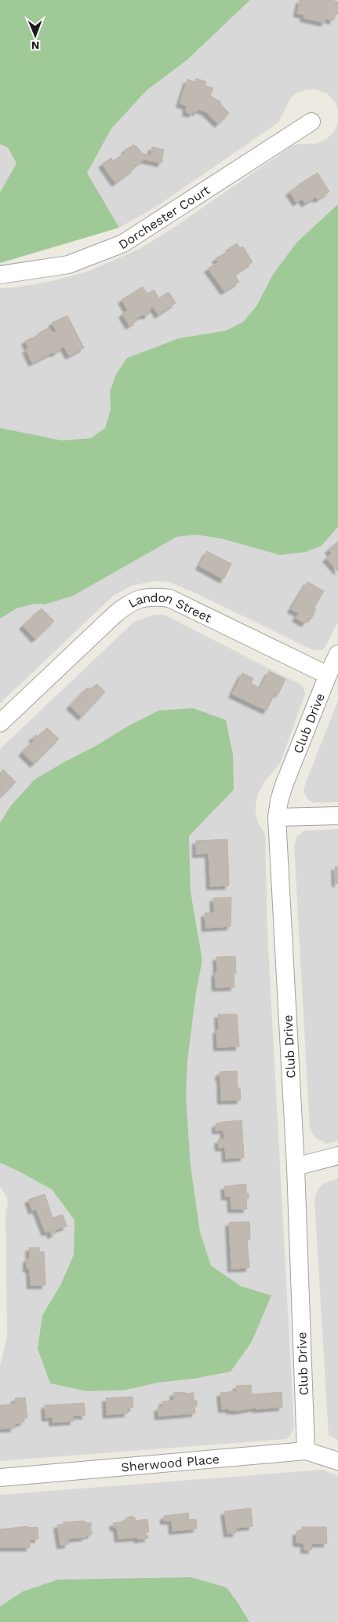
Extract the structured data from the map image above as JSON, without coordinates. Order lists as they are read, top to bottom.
{
  "streets": {
    "street": [
      "Dorchester Court",
      "Landon Street",
      "Club Drive",
      "Sherwood Place"
    ]
  },
  "crossings": [
    ["Landon Street", "Club Drive"],
    ["Club Drive", "Sherwood Place"]
  ],
  "north": "bottom"
}
